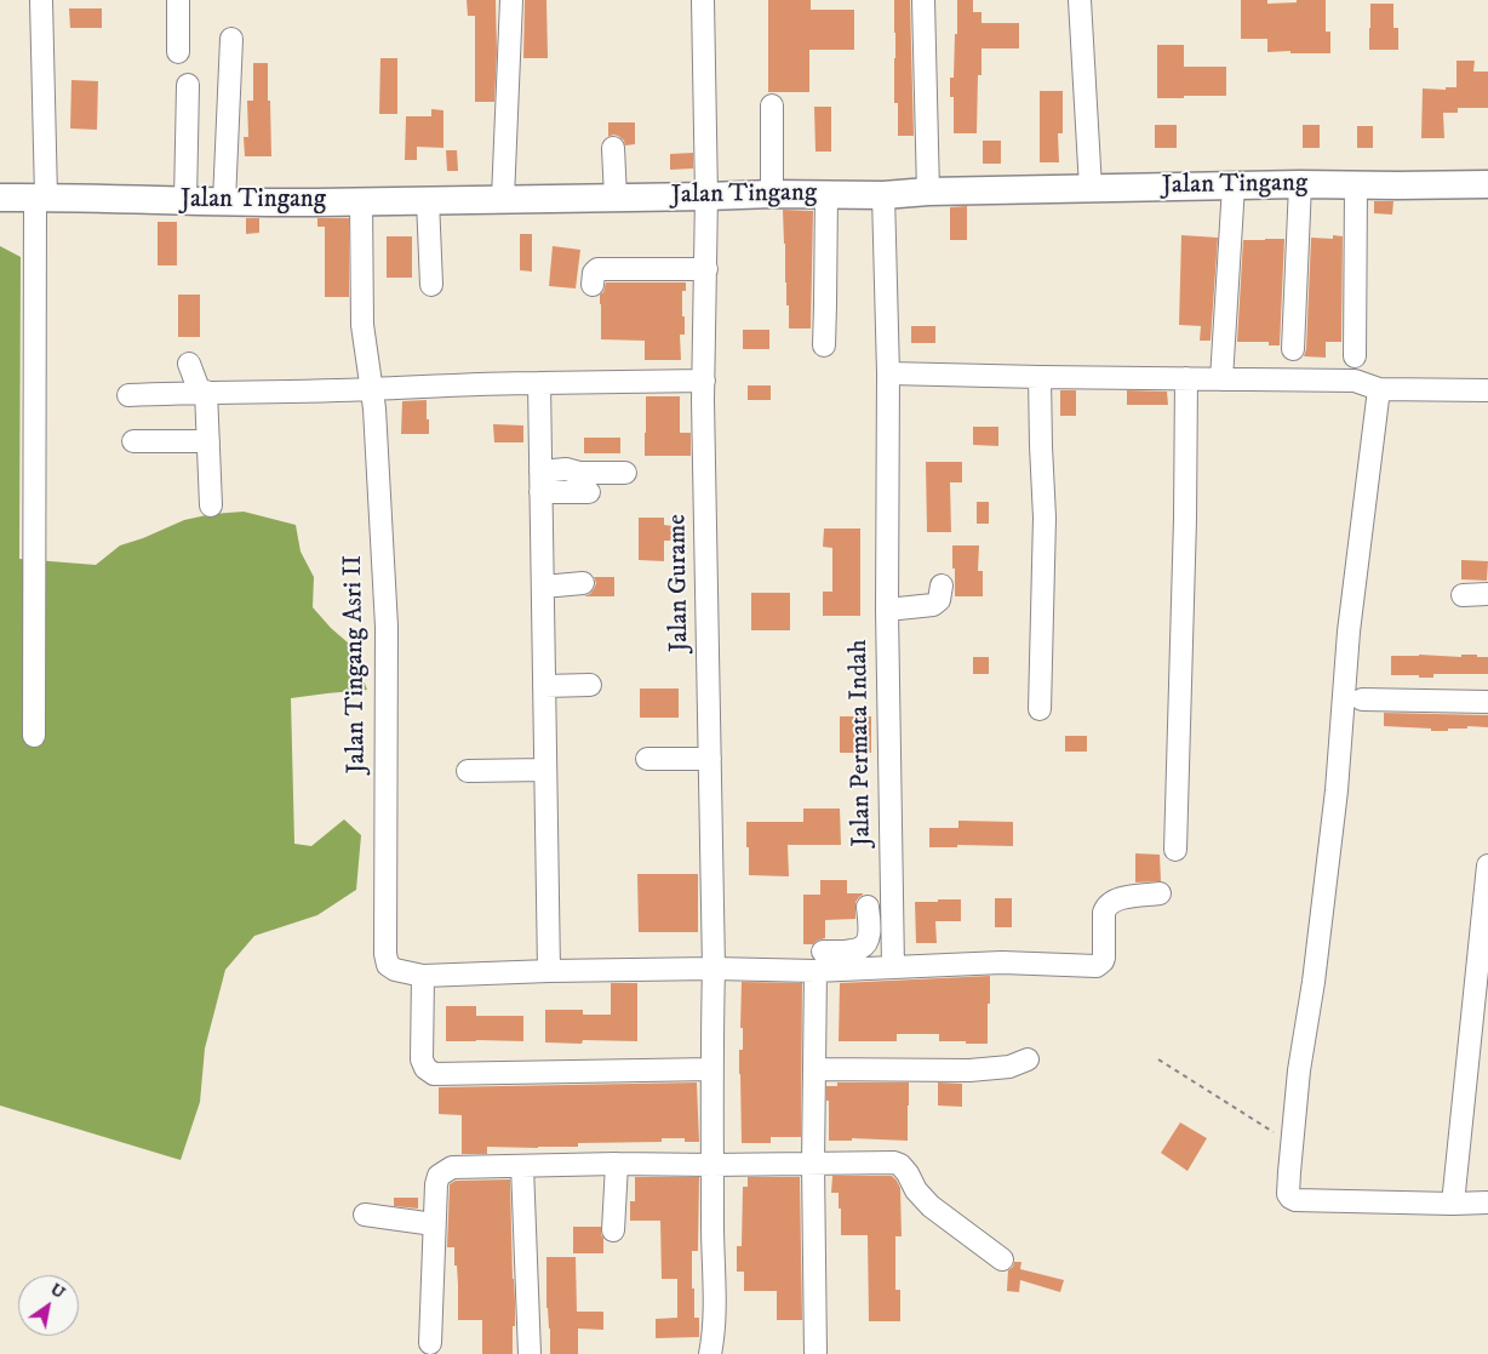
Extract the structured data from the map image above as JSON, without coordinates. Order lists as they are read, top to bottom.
{
  "streets": {
    "main road": ["Jalan Tingang"],
    "street": ["Jalan Gurame", "Jalan Tingang Asri II", "Jalan Permata Indah"]
  },
  "crossings": [
    ["Jalan Tingang", "Jalan Gurame"],
    ["Jalan Tingang", "Jalan Tingang Asri II"],
    ["Jalan Tingang", "Jalan Permata Indah"],
    ["Jalan Gurame", "Jalan Tingang Asri II"],
    ["Jalan Tingang Asri II", "Jalan Permata Indah"]
  ],
  "north": "top right"
}
